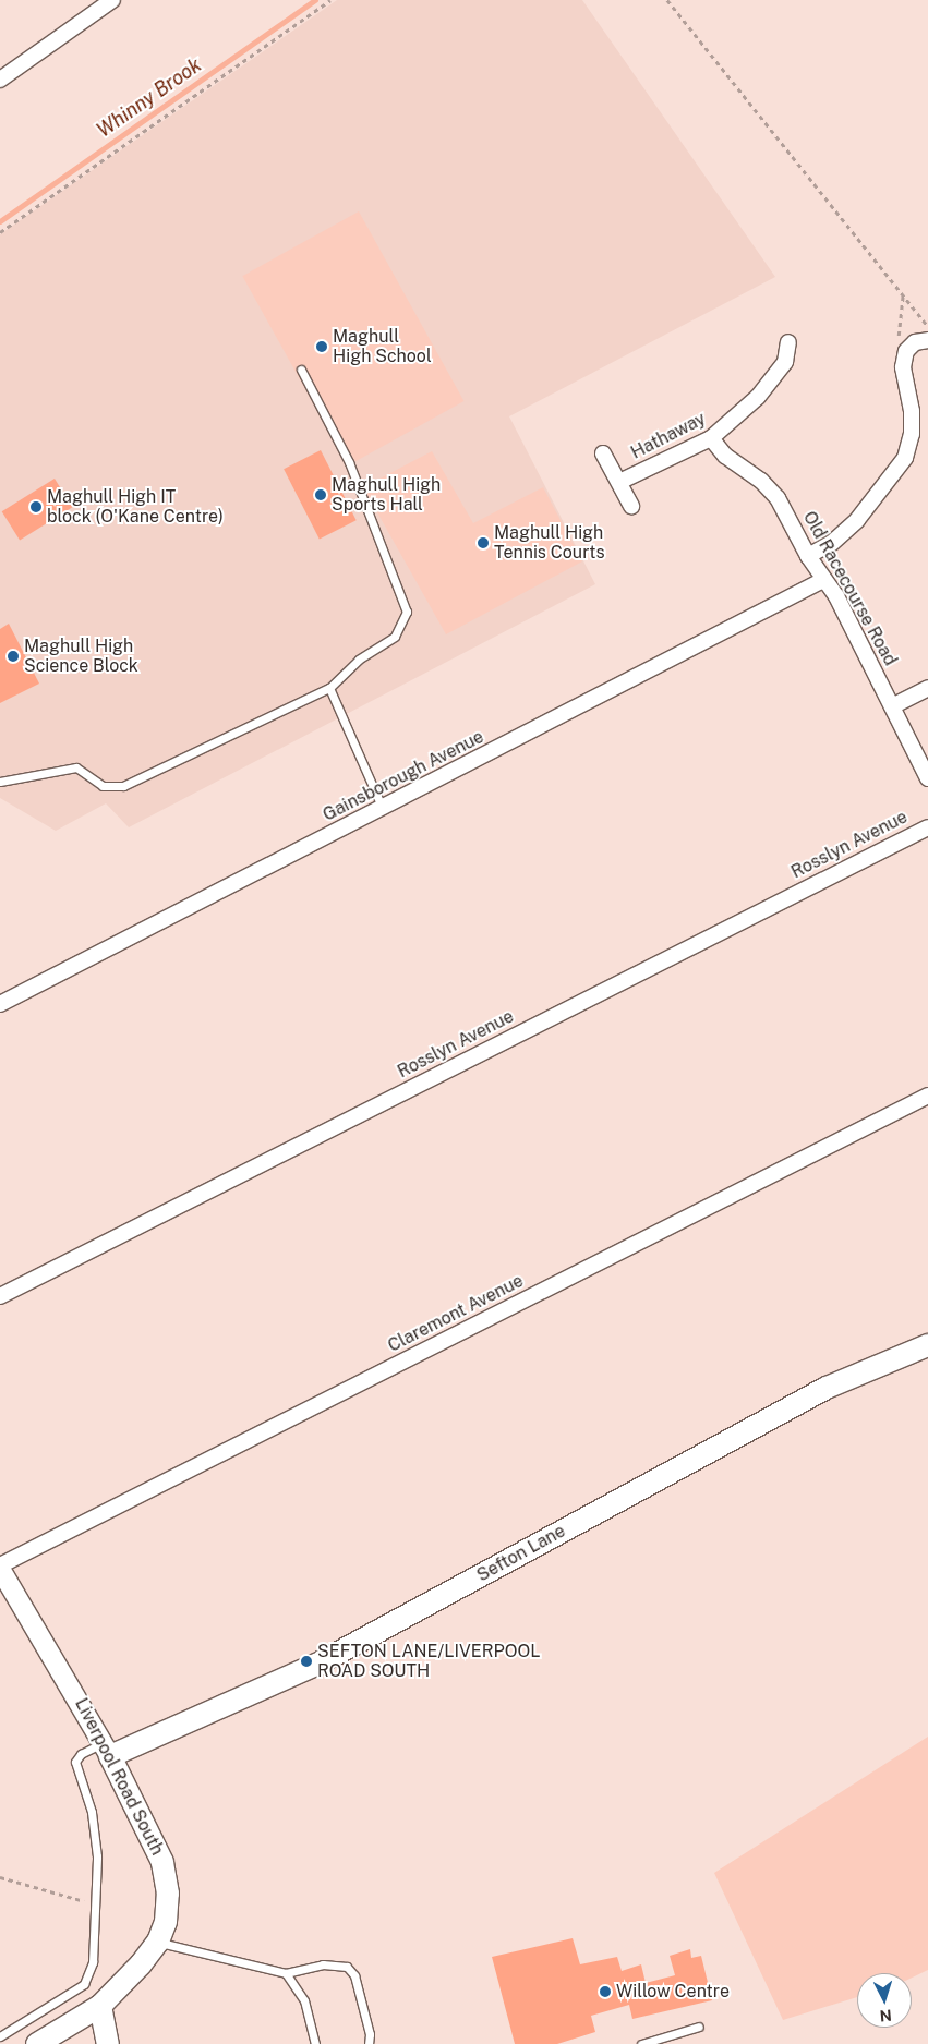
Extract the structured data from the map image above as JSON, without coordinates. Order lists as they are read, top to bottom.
{
  "streets": {
    "main road": ["Sefton Lane", "Liverpool Road South"],
    "street": [
      "Hathaway",
      "Old Racecourse Road",
      "Gainsborough Avenue",
      "Rosslyn Avenue",
      "Claremont Avenue"
    ]
  },
  "crossings": [
    ["Hathaway", "Old Racecourse Road"],
    ["Old Racecourse Road", "Gainsborough Avenue"],
    ["Claremont Avenue", "Liverpool Road South"],
    ["Sefton Lane", "Liverpool Road South"]
  ],
  "water": ["Whinny Brook"],
  "places": [
    "Maghull High School",
    "Maghull High Sports Hall",
    "Maghull High IT block (O'Kane Centre)",
    "Maghull High Tennis Courts",
    "Maghull High Science Block",
    "SEFTON LANE/LIVERPOOL ROAD SOUTH",
    "Willow Centre"
  ],
  "north": "bottom"
}
